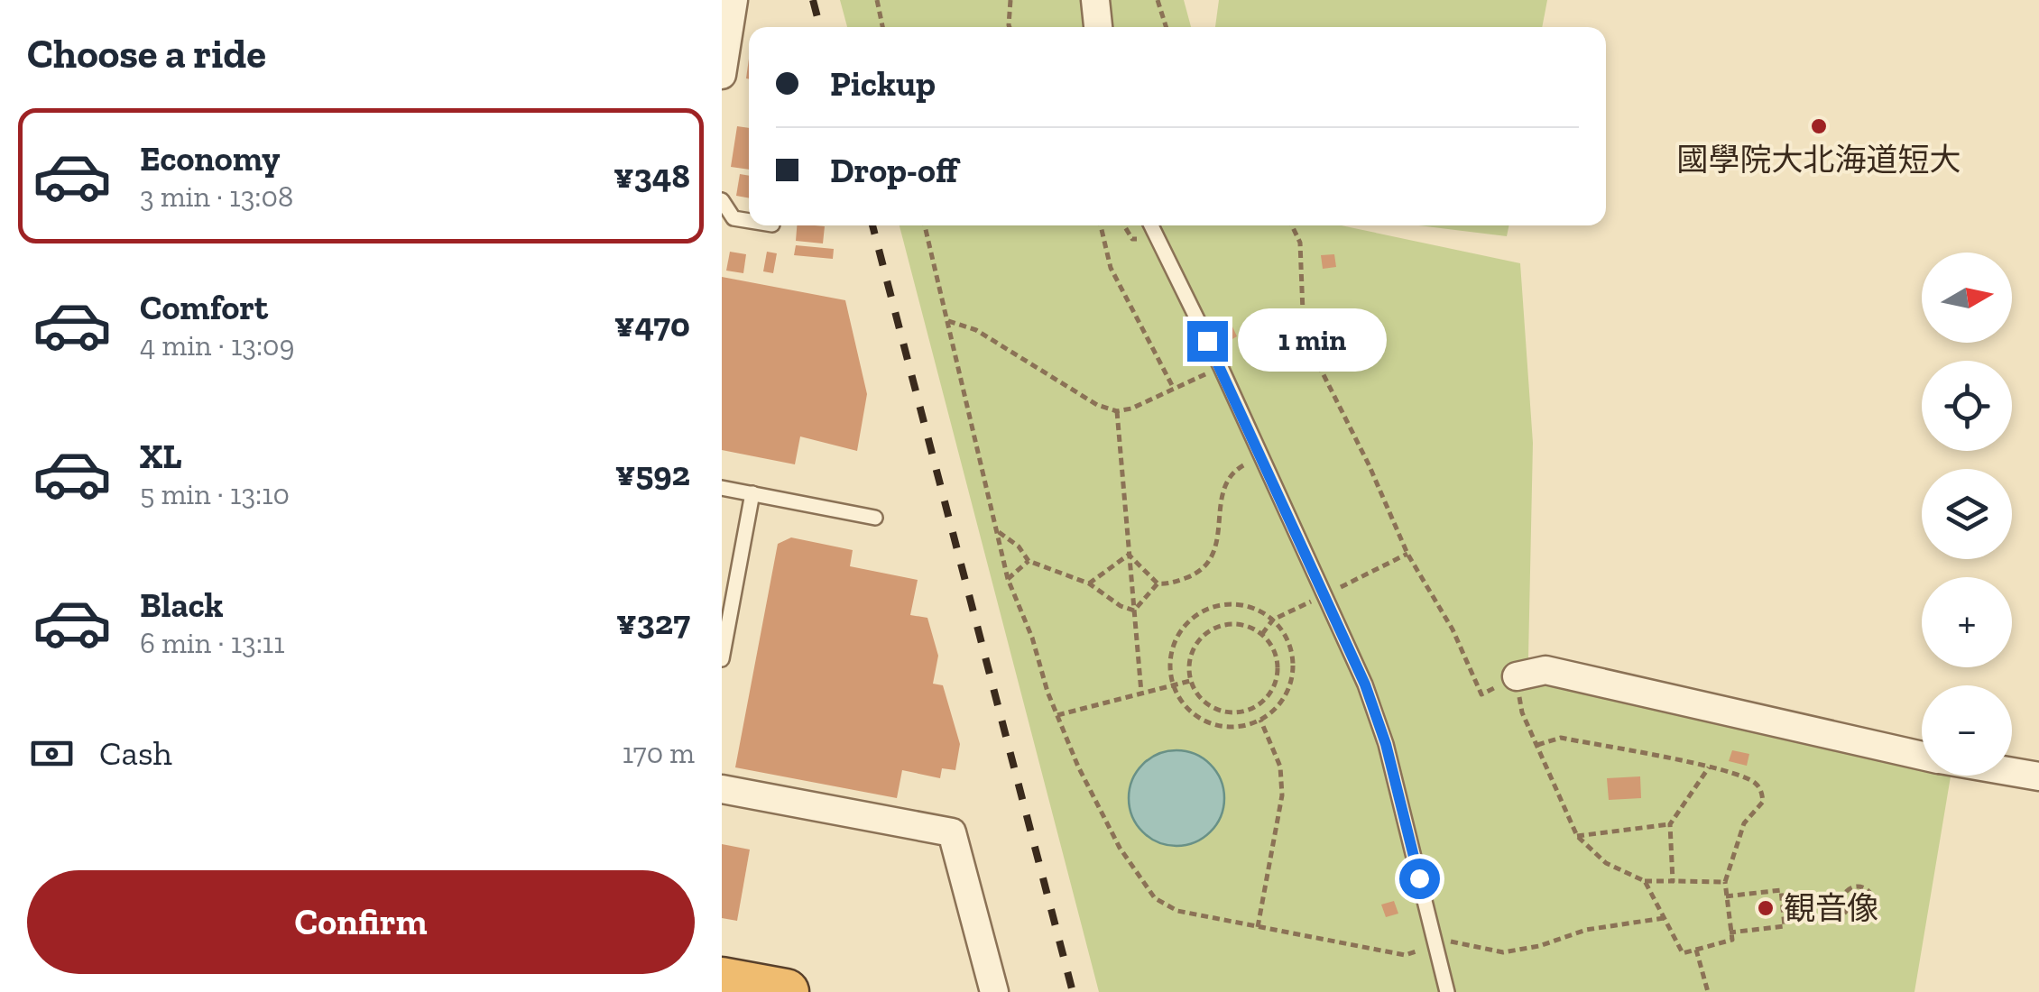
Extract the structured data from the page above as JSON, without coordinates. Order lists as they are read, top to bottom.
{
  "places": ["國學院大北海道短大", "観音像"],
  "north": "right",
  "page": {
    "heading": "Choose a ride",
    "banner": ["Pickup", "Drop-off"],
    "list": [
      {
        "name": "Economy",
        "note": "3 min · 13:08",
        "value": "¥348"
      },
      {
        "name": "Comfort",
        "note": "4 min · 13:09",
        "value": "¥470"
      },
      {
        "name": "XL",
        "note": "5 min · 13:10",
        "value": "¥592"
      },
      {
        "name": "Black",
        "note": "6 min · 13:11",
        "value": "¥327"
      }
    ],
    "map_buttons": ["+", "−"],
    "bubble": "1 min",
    "pay": ["Cash", "170 m"],
    "buttons": "Confirm"
  }
}
